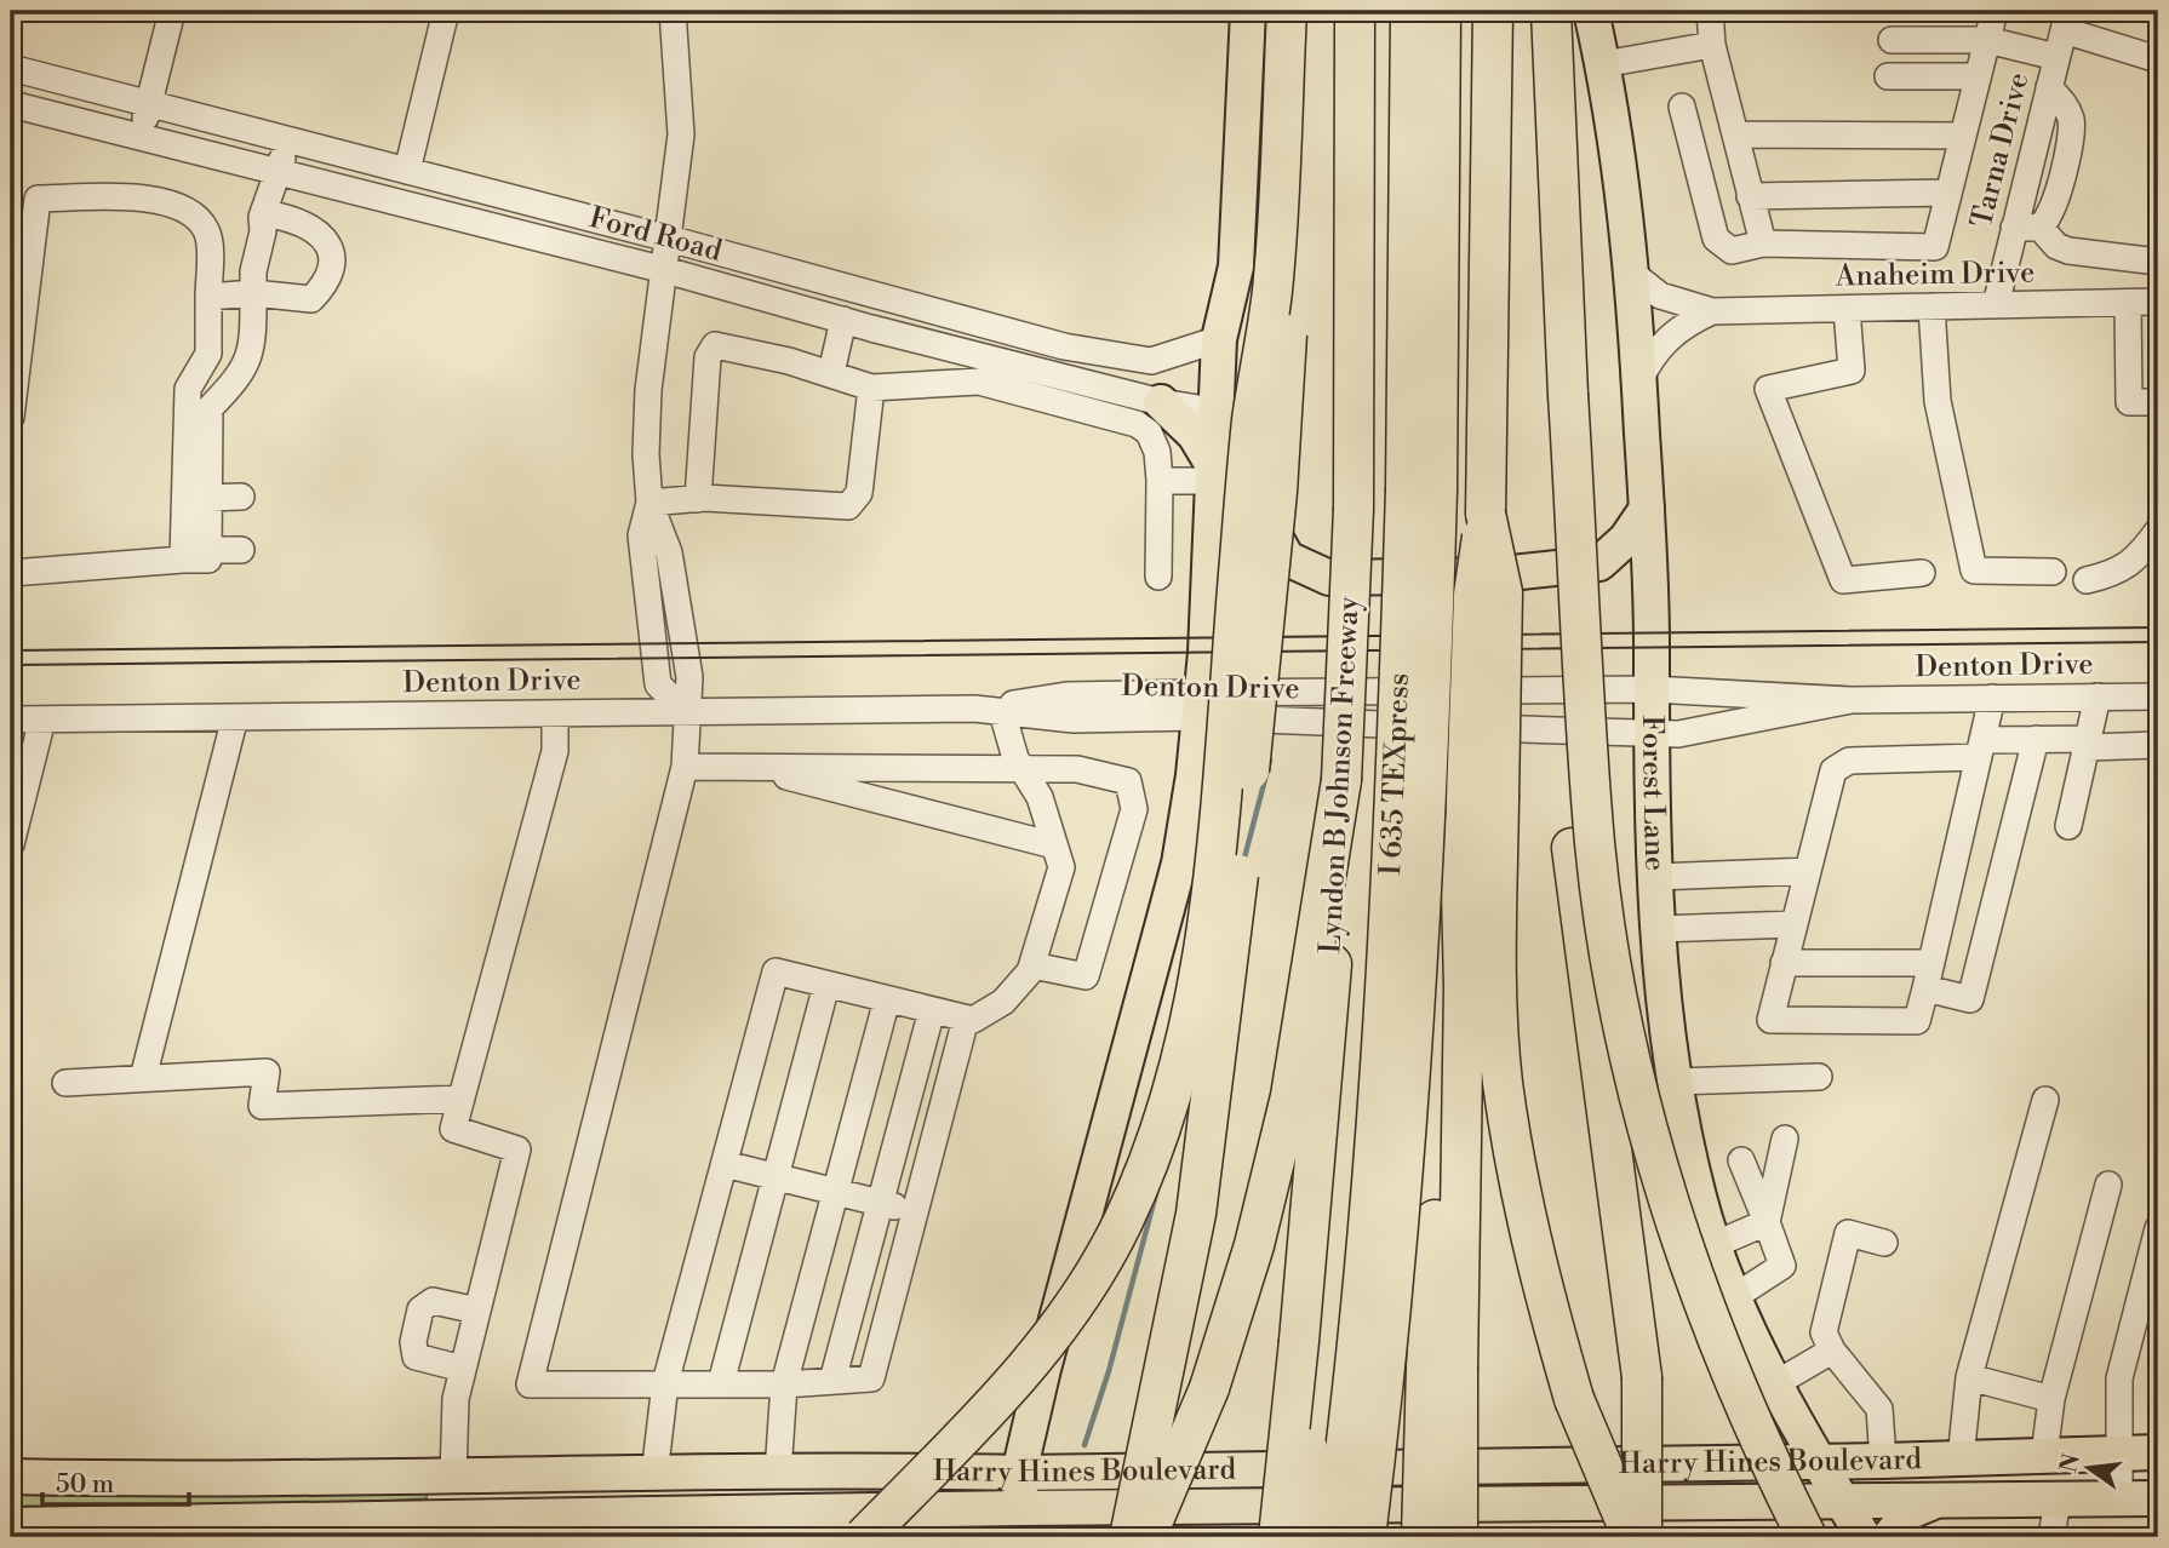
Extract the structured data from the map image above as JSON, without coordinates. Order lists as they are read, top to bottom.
{
  "streets": {
    "highway": ["Lyndon B Johnson Freeway", "I 635 TEXpress"],
    "main road": ["Forest Lane", "Harry Hines Boulevard"],
    "street": [
      "Tarna Drive",
      "Ford Road",
      "Anaheim Drive",
      "Denton Drive"
    ]
  },
  "crossings": [
    ["Tarna Drive", "Anaheim Drive"],
    ["Anaheim Drive", "Forest Lane"],
    ["Denton Drive", "Forest Lane"],
    ["Forest Lane", "Harry Hines Boulevard"]
  ],
  "scale_bar": "50 m",
  "north": "left"
}
